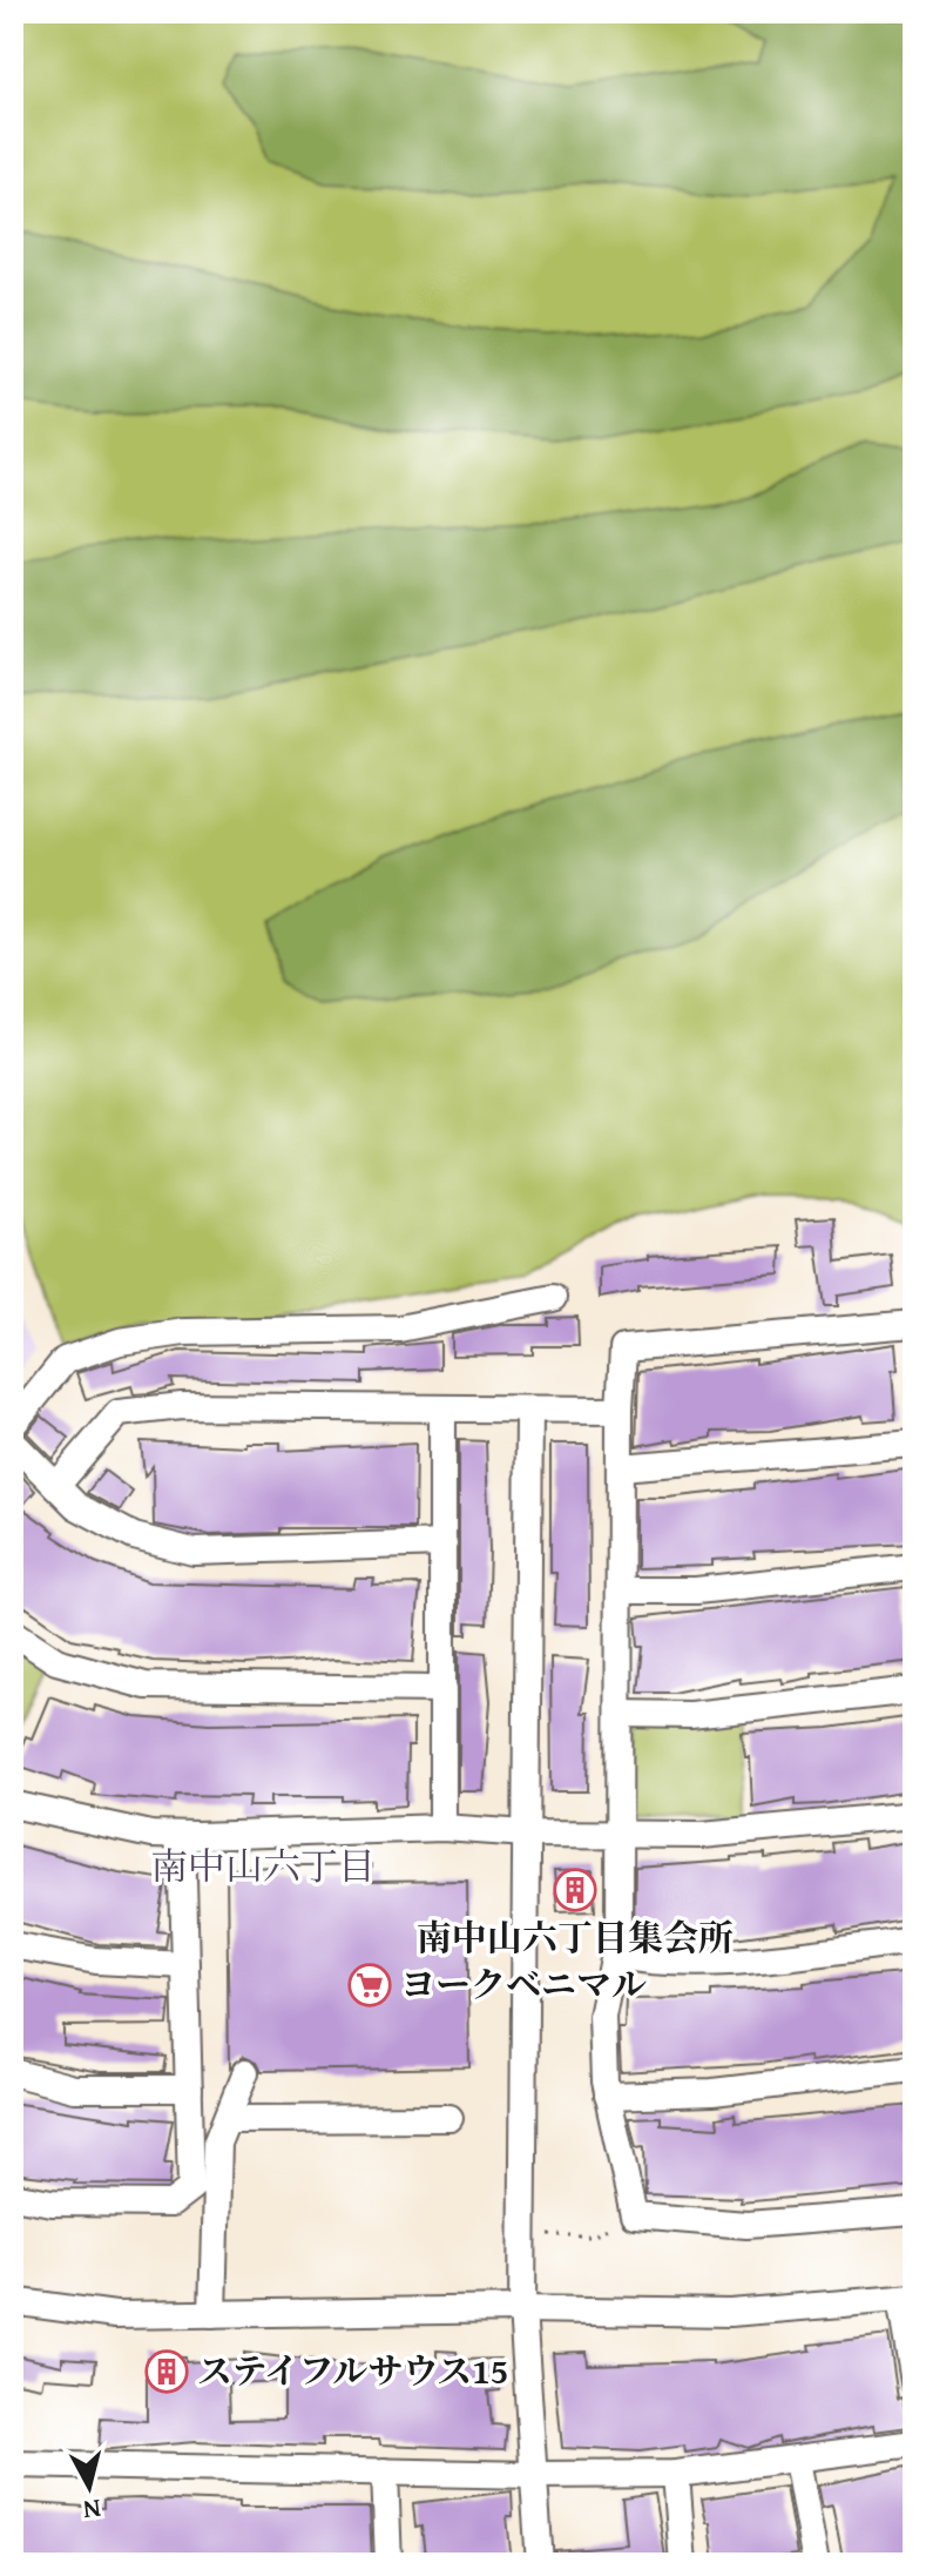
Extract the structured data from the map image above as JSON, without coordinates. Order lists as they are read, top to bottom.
{
  "districts": ["南中山六丁目"],
  "places": {
    "building": ["南中山六丁目集会所", "ステイフルサウス15"],
    "supermarket": ["ヨークベニマル"]
  },
  "north": "bottom"
}
